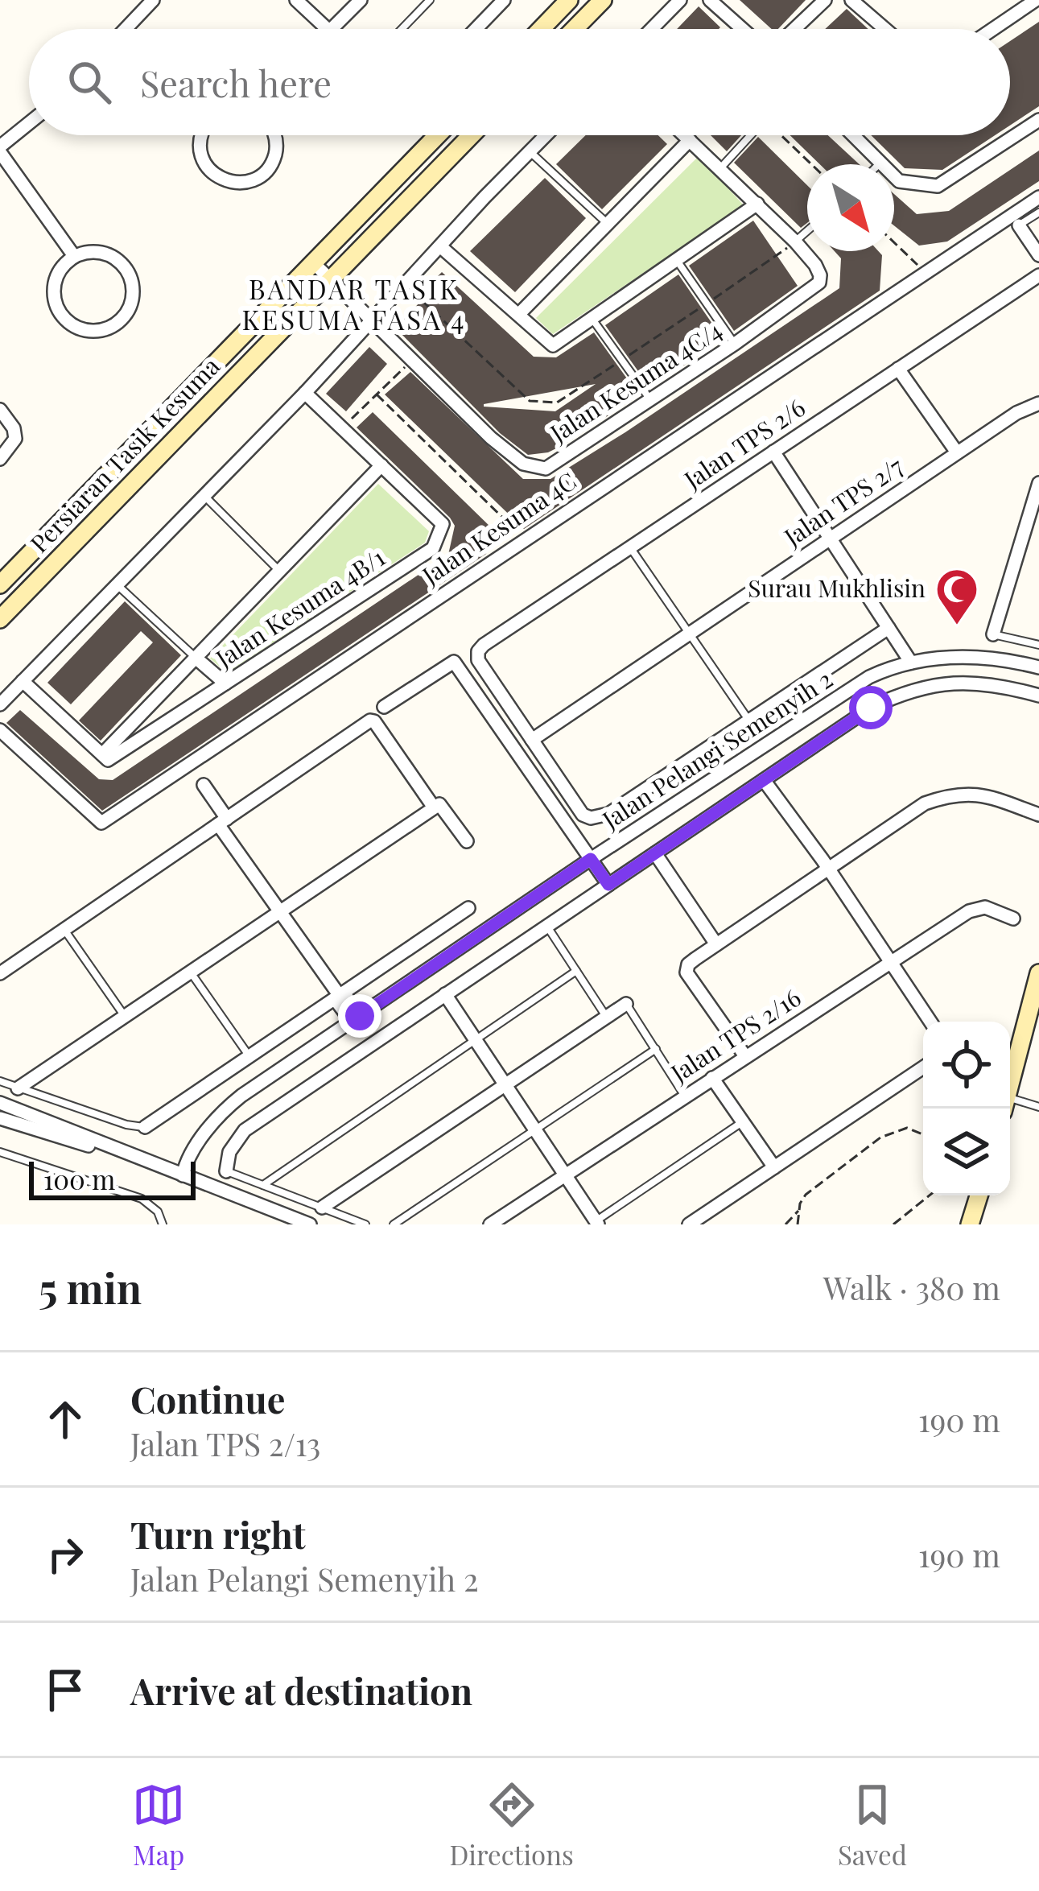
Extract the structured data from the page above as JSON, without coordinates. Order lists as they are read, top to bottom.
{
  "streets": {
    "street": [
      "Jalan Kesuma 4C/4",
      "Jalan TPS 2/6",
      "Persiaran Tasik Kesuma",
      "Jalan TPS 2/7",
      "Jalan Kesuma 4C",
      "Jalan Kesuma 4B/1",
      "Jalan Pelangi Semenyih 2",
      "Jalan TPS 2/16"
    ]
  },
  "crossings": [
    ["Jalan Kesuma 4C/4", "Persiaran Tasik Kesuma"],
    ["Jalan TPS 2/6", "Jalan TPS 2/7"]
  ],
  "districts": ["BANDAR TASIK KESUMA FASA 4"],
  "places": {
    "mosque": ["Surau Mukhlisin"]
  },
  "scale_bar": "100 m",
  "north": "bottom right",
  "page": {
    "search": "Search here",
    "scale": "100 m",
    "heading": ["5 min", "Walk · 380 m"],
    "list": [
      ["Continue", "Jalan TPS 2/13", "190 m"],
      ["Turn right", "Jalan Pelangi Semenyih 2", "190 m"],
      "Arrive at destination"
    ],
    "nav": ["Map", "Directions", "Saved"]
  }
}
